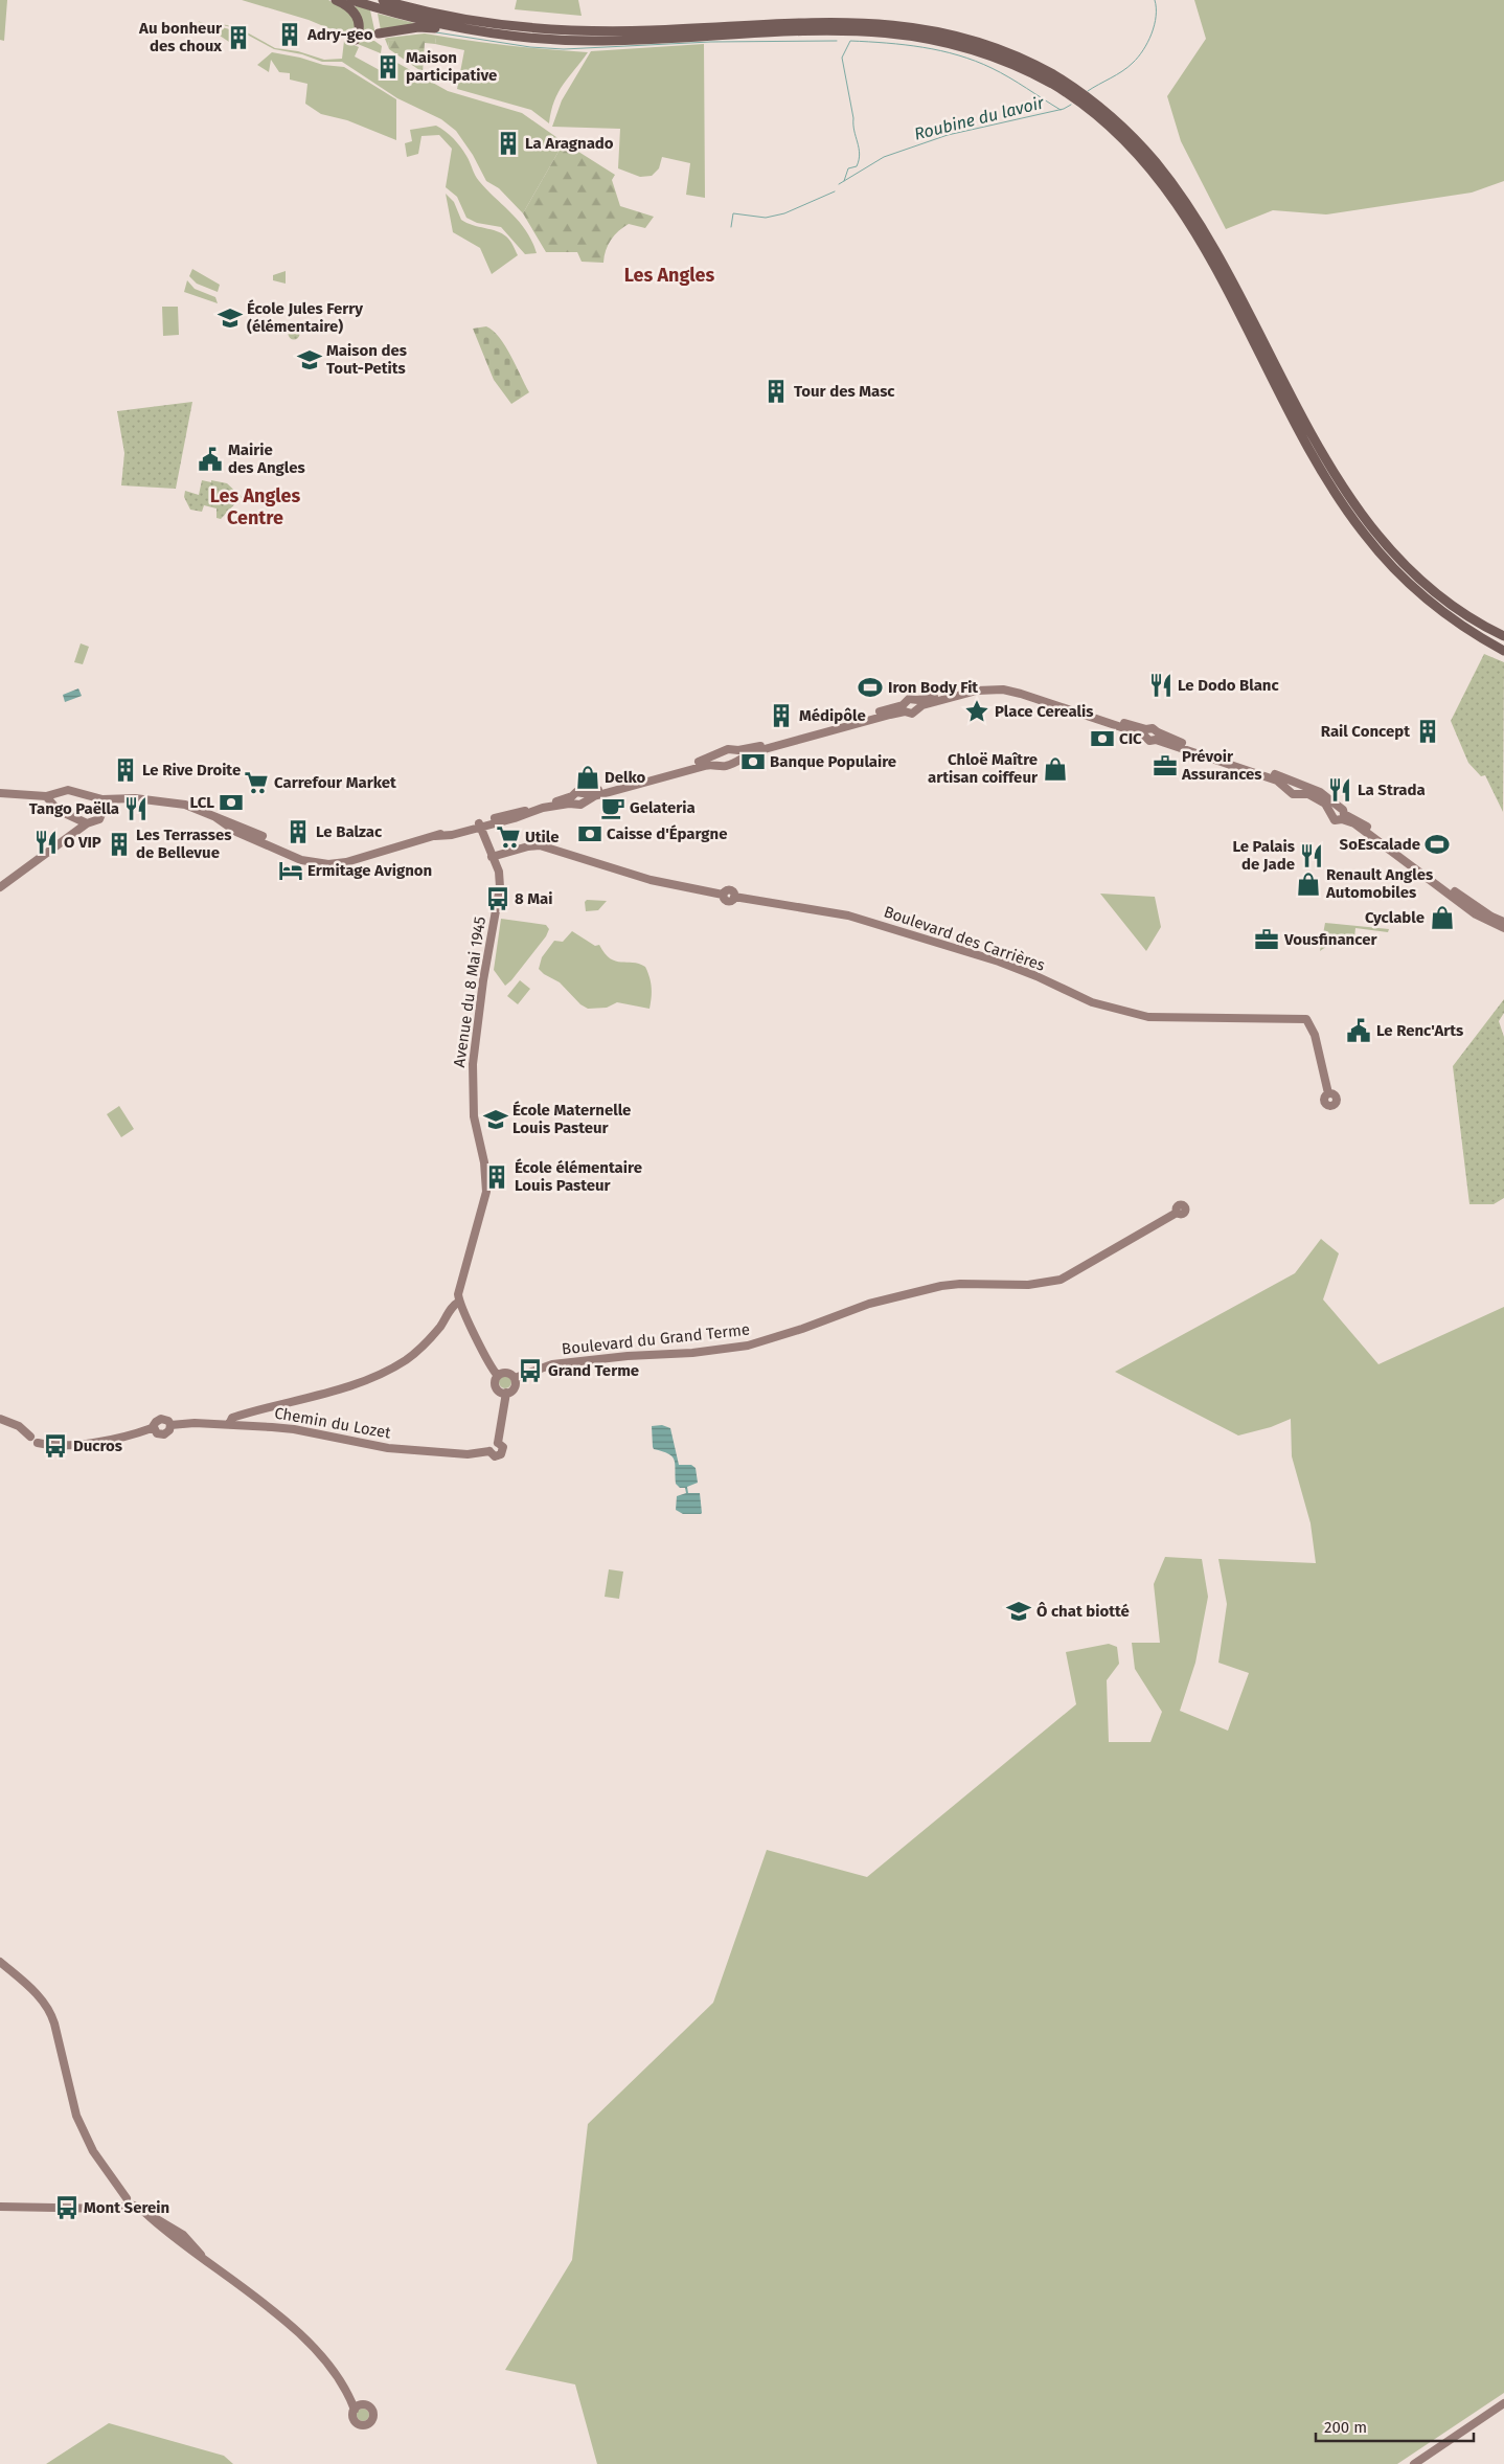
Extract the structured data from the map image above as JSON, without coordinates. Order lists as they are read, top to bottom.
{
  "streets": {
    "street": [
      "Boulevard des Carrières",
      "Avenue du 8 Mai 1945",
      "Boulevard du Grand Terme",
      "Chemin du Lozet"
    ]
  },
  "crossings": [
    ["Boulevard des Carrières", "Avenue du 8 Mai 1945"]
  ],
  "districts": ["Les Angles", "Les Angles Centre"],
  "water": ["Roubine du lavoir"],
  "places": {
    "building": [
      "Adry-geo",
      "Au bonheur des choux",
      "Maison participative",
      "La Aragnado",
      "Tour des Masc",
      "Médipôle",
      "Rail Concept",
      "Le Rive Droite",
      "Le Balzac",
      "Les Terrasses de Bellevue",
      "École élémentaire Louis Pasteur"
    ],
    "school or university": [
      "École Jules Ferry (élémentaire)",
      "Maison des Tout-Petits",
      "École Maternelle Louis Pasteur",
      "Ô chat biotté"
    ],
    "public building": ["Mairie des Angles", "Le Renc'Arts"],
    "restaurant": [
      "Le Dodo Blanc",
      "La Strada",
      "Tango Paëlla",
      "O VIP",
      "Le Palais de Jade"
    ],
    "sports": ["Iron Body Fit", "SoEscalade"],
    "place": ["Place Cerealis"],
    "bank": [
      "CIC",
      "Banque Populaire",
      "LCL",
      "Caisse d'Épargne"
    ],
    "office": ["Prévoir Assurances", "Vousfinancer"],
    "shop": [
      "Chloë Maître artisan coiffeur",
      "Delko",
      "Renault Angles Automobiles",
      "Cyclable"
    ],
    "supermarket": ["Carrefour Market", "Utile"],
    "cafe": ["Gelateria"],
    "hotel": ["Ermitage Avignon"],
    "bus stop": [
      "8 Mai",
      "Grand Terme",
      "Ducros",
      "Mont Serein"
    ]
  },
  "scale_bar": "200 m"
}
